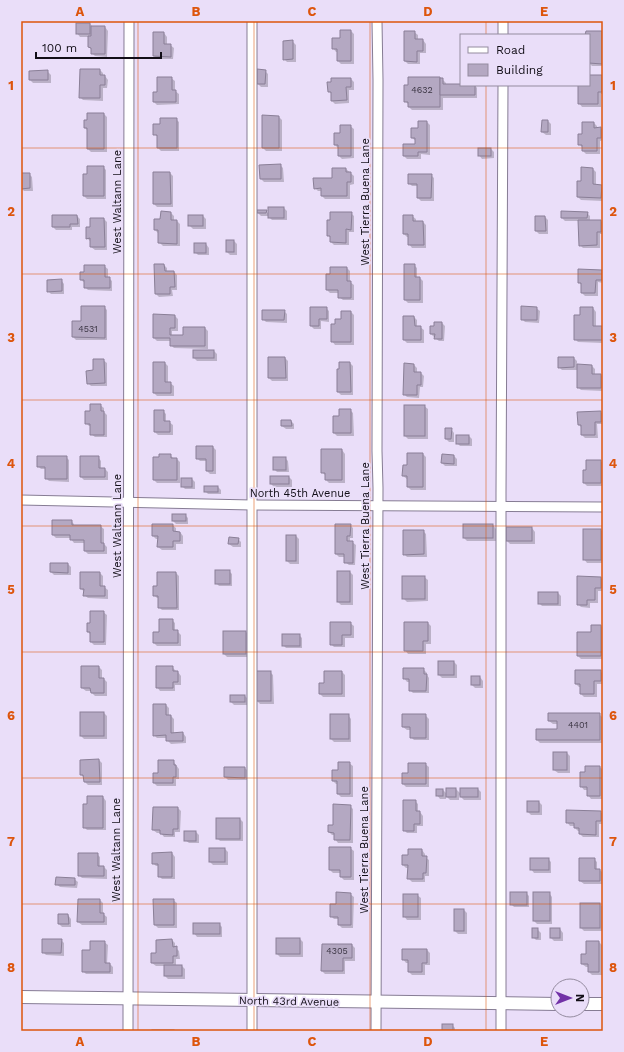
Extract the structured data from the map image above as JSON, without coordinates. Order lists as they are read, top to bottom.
{
  "streets": {
    "main road": ["North 43rd Avenue"],
    "street": ["West Waltann Lane", "West Tierra Buena Lane", "North 45th Avenue"]
  },
  "crossings": [
    ["West Waltann Lane", "North 45th Avenue"],
    ["West Waltann Lane", "North 43rd Avenue"],
    ["West Tierra Buena Lane", "North 45th Avenue"],
    ["West Tierra Buena Lane", "North 43rd Avenue"]
  ],
  "house_numbers": [
    "4632",
    "4531",
    "4401",
    "4305"
  ],
  "legend": ["Road", "Building"],
  "scale_bar": "100 m",
  "north": "right",
  "grid": {
    "columns": [
      "A",
      "B",
      "C",
      "D",
      "E"
    ],
    "rows": [
      "1",
      "2",
      "3",
      "4",
      "5",
      "6",
      "7",
      "8"
    ]
  }
}
